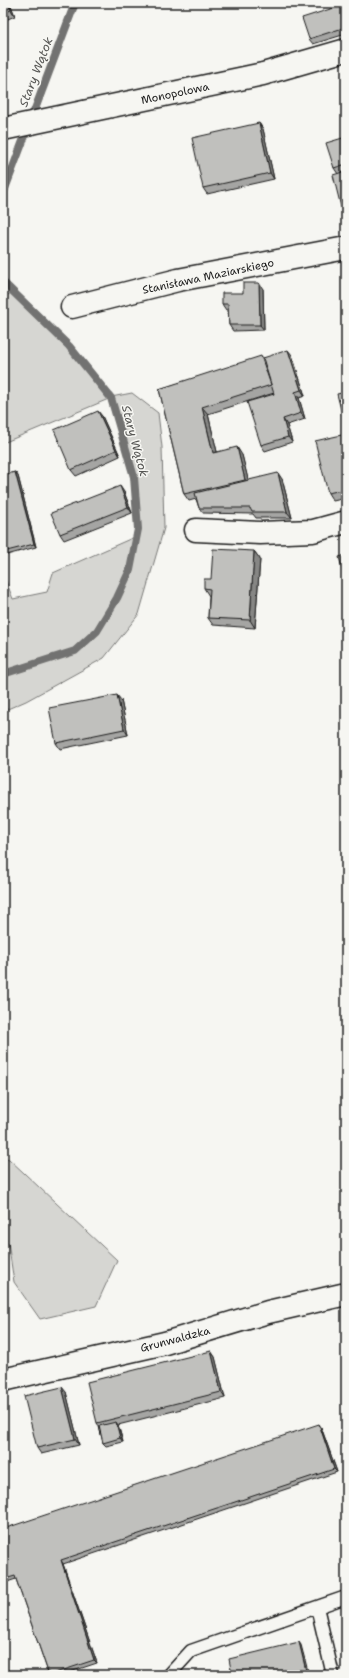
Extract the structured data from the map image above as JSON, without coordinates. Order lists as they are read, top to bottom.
{
  "streets": {
    "street": ["Monopolowa", "Stanisława Maziarskiego", "Grunwaldzka"]
  },
  "water": ["Stary Wątok"]
}
